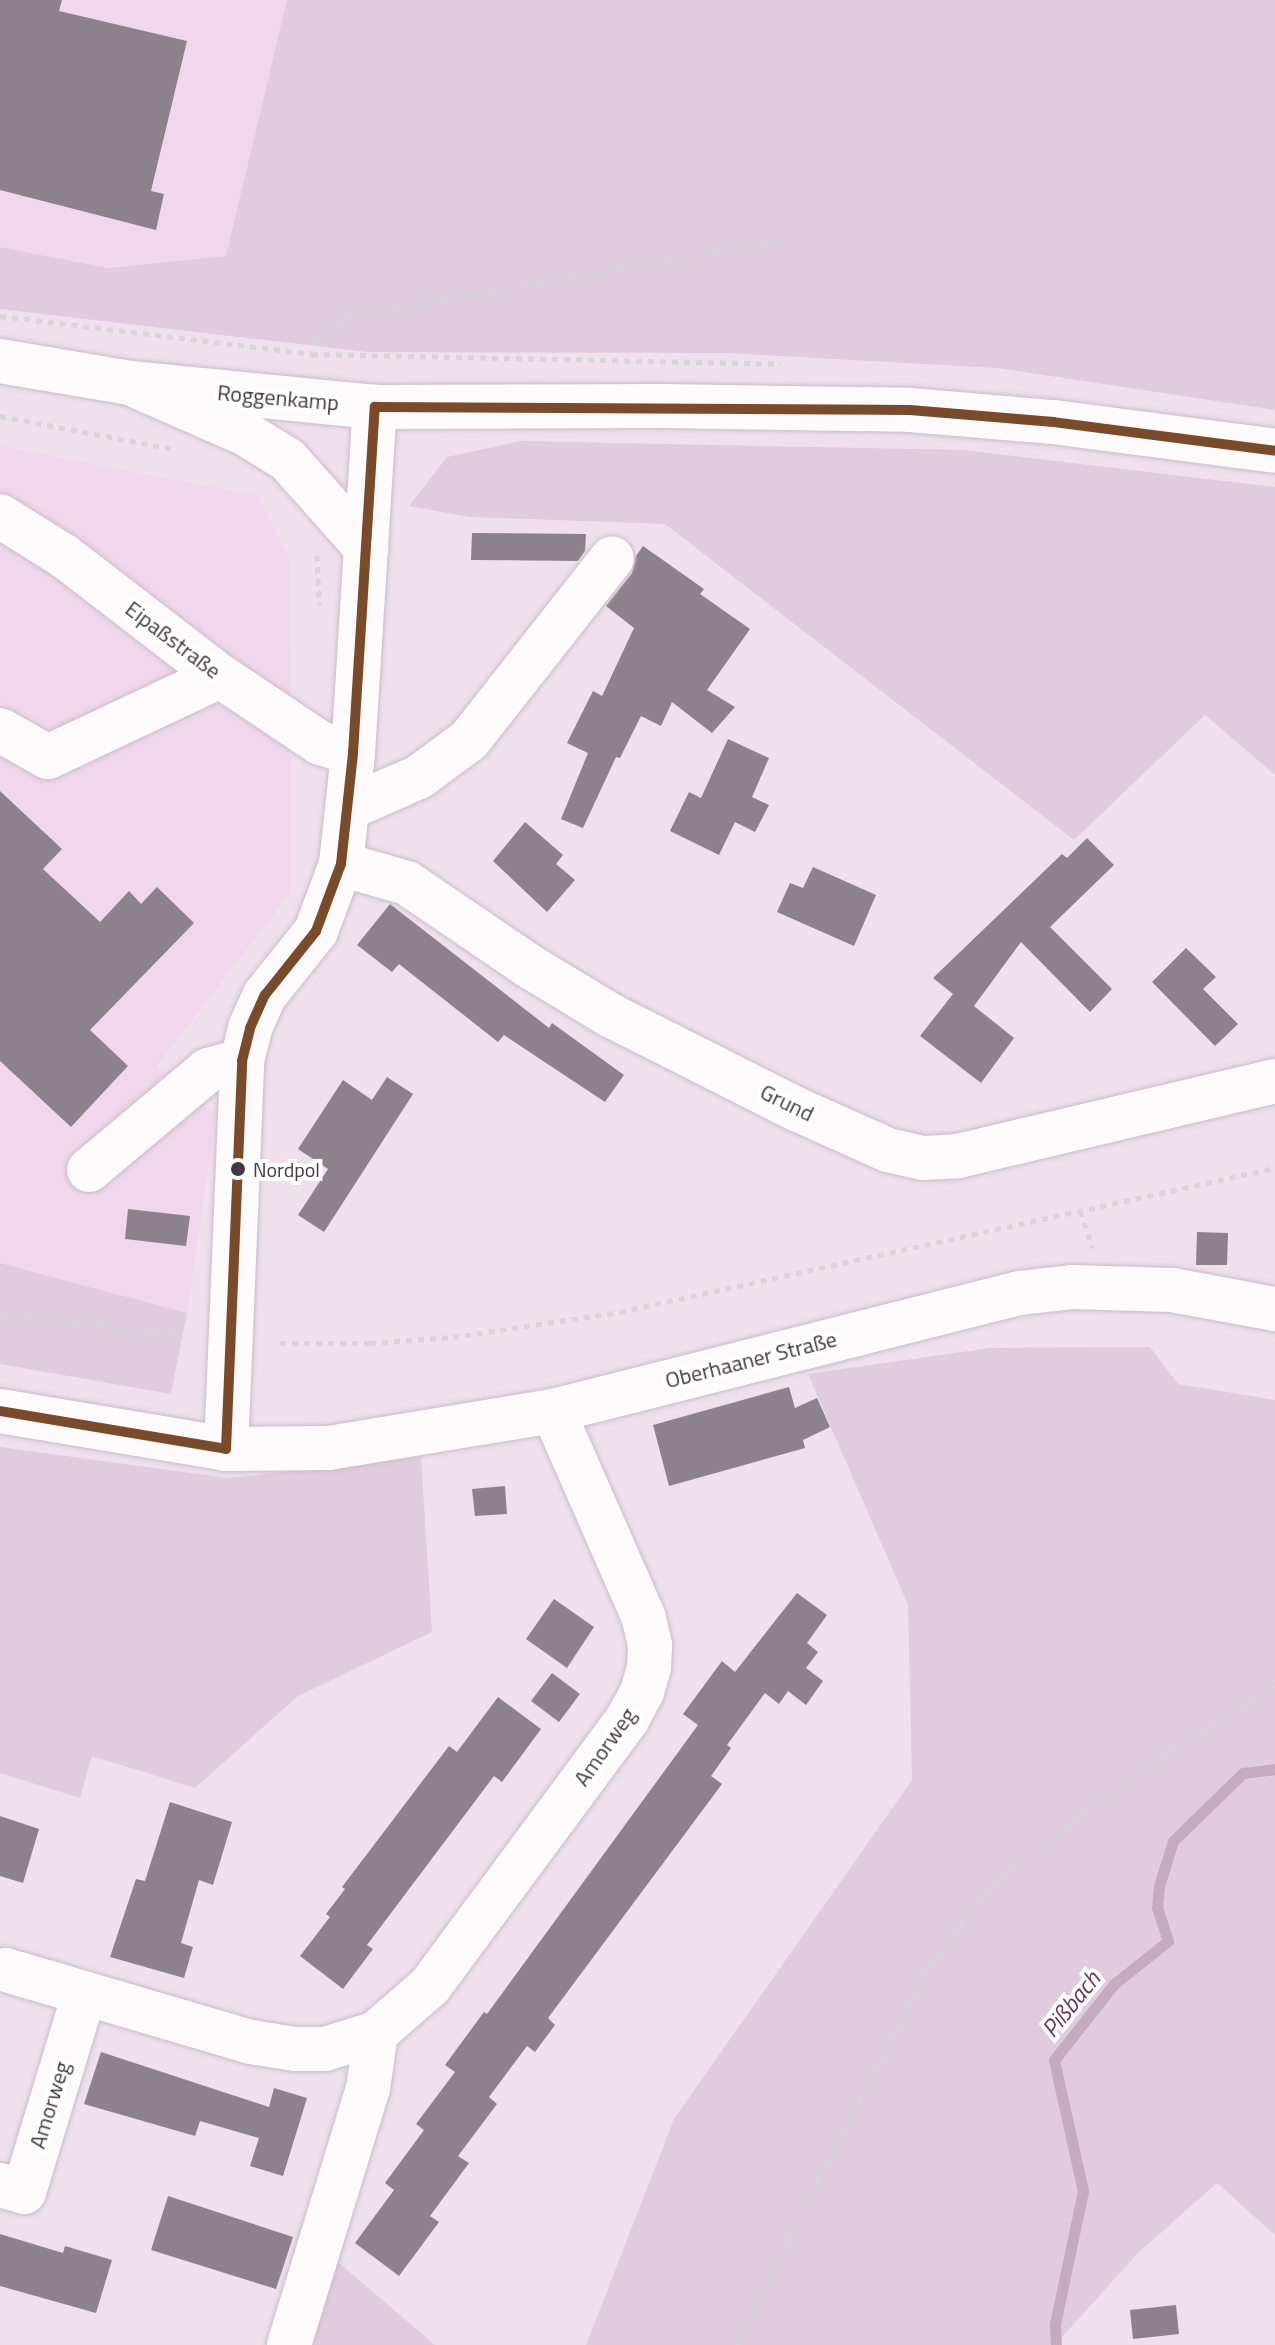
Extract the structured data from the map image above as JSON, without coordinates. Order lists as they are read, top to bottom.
{
  "streets": {
    "street": [
      "Roggenkamp",
      "Eipaßstraße",
      "Grund",
      "Oberhaaner Straße",
      "Amorweg"
    ]
  },
  "crossings": [
    ["Oberhaaner Straße", "Amorweg"]
  ],
  "water": ["Pißbach"],
  "places": ["Nordpol"]
}
